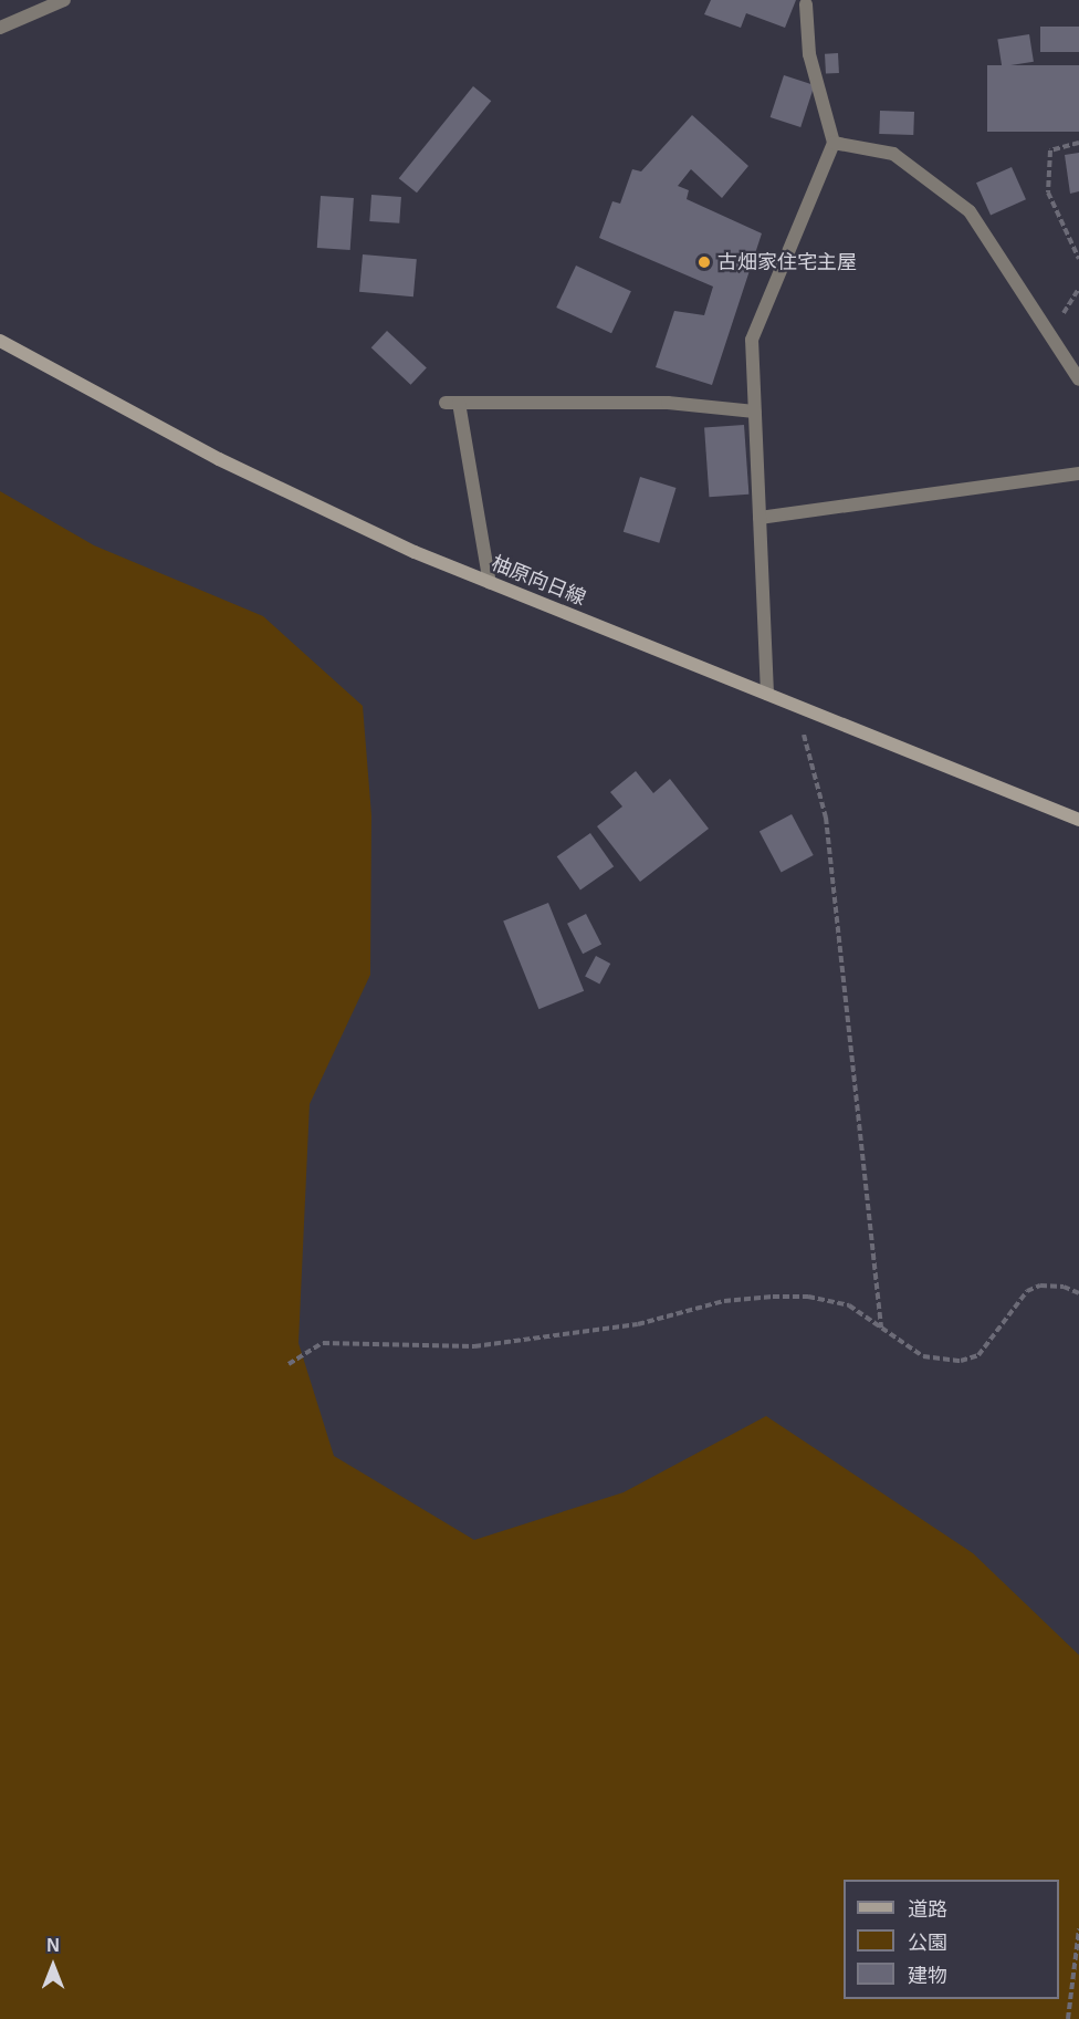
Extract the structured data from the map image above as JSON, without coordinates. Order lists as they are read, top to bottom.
{
  "streets": {
    "main road": ["柚原向日線"]
  },
  "places": ["古畑家住宅主屋"],
  "legend": ["道路", "公園", "建物"],
  "north": "top"
}
